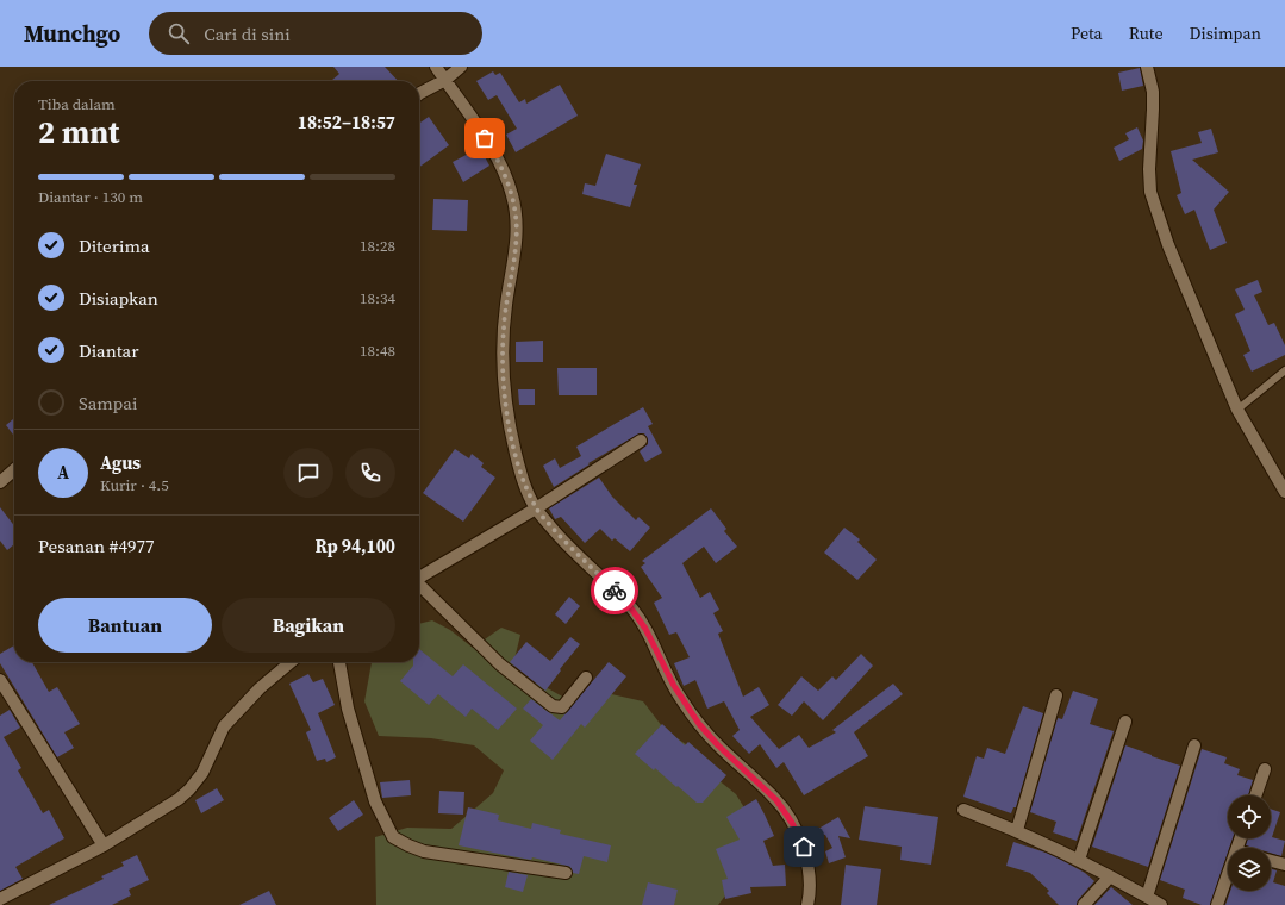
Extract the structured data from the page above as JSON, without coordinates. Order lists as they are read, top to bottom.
{
  "page": {
    "header": "Munchgo",
    "search": "Cari di sini",
    "nav": ["Peta", "Rute", "Disimpan"],
    "heading": ["2 mnt", "Tiba dalam", "18:52–18:57"],
    "panel": [
      "Agus",
      "Kurir · 4.5",
      "Pesanan #4977",
      "Rp 94,100"
    ],
    "bar": "Diantar · 130 m",
    "list": [
      ["Diterima", "18:28"],
      ["Disiapkan", "18:34"],
      ["Diantar", "18:48"],
      "Sampai"
    ],
    "round": "A",
    "buttons": ["Bantuan", "Bagikan"]
  }
}
